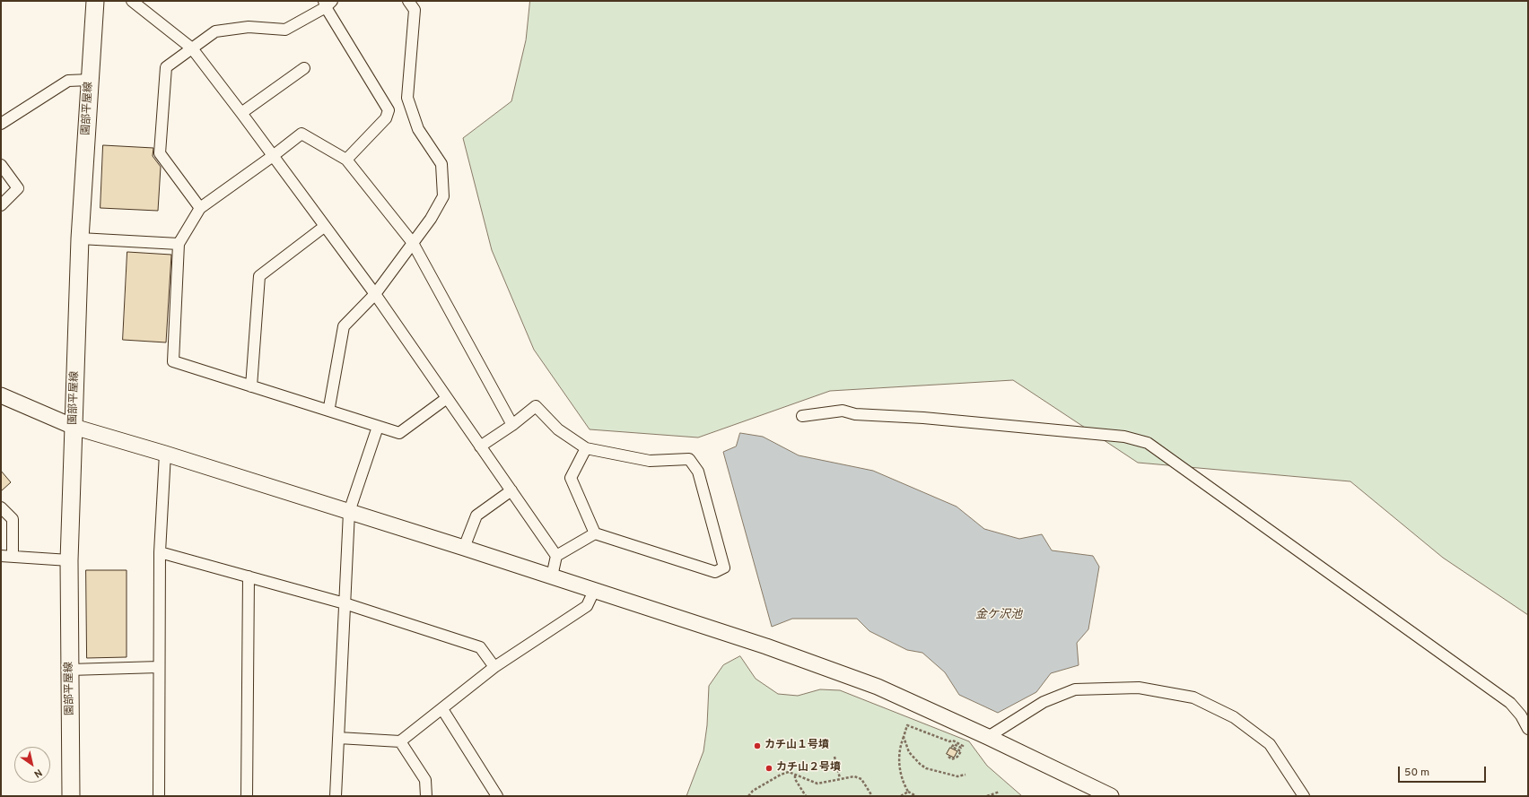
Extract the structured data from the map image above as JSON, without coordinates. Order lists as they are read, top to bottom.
{
  "streets": {
    "main road": ["園部平屋線"]
  },
  "water": ["金ケ沢池"],
  "places": ["カチ山１号墳", "カチ山２号墳"],
  "scale_bar": "50 m",
  "north": "bottom right"
}
